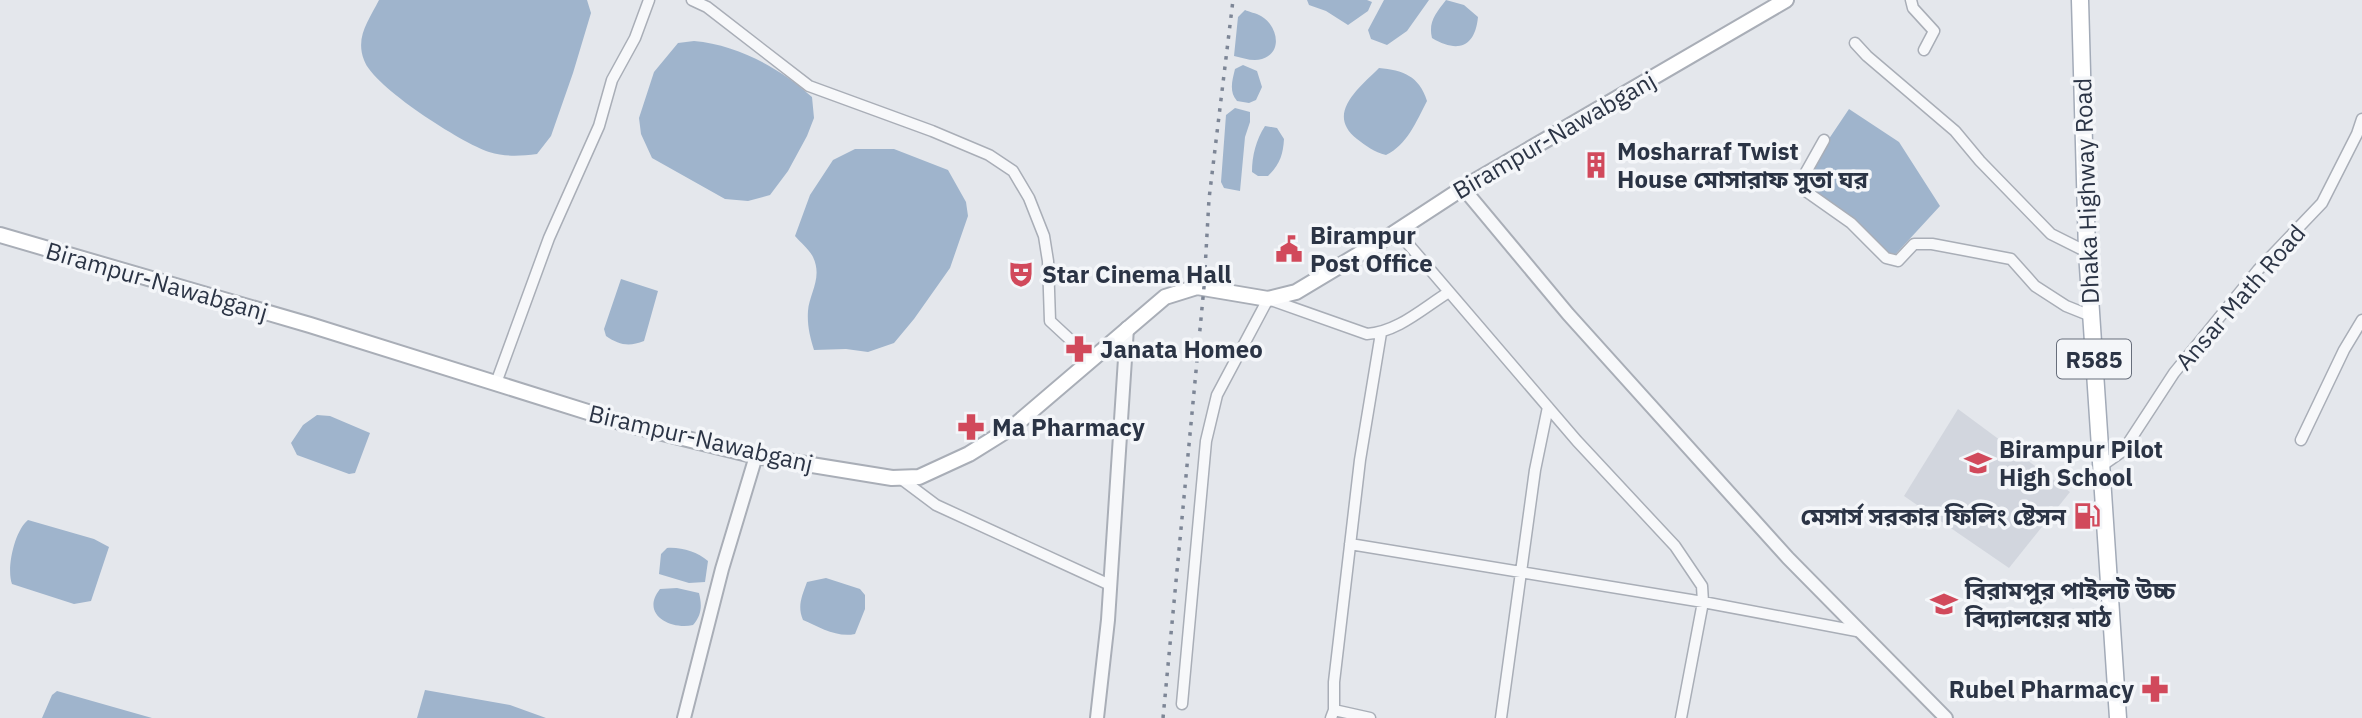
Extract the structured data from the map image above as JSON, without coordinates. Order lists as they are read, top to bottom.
{
  "streets": {
    "main road": ["Birampur-Nawabganj", "Dhaka Highway Road", "R585"],
    "street": ["Ansar Math Road"]
  },
  "crossings": [
    ["Dhaka Highway Road", "Ansar Math Road"]
  ],
  "places": {
    "building": ["Mosharraf Twist House মোসারাফ সুতা ঘর"],
    "public building": ["Birampur Post Office"],
    "theatre": ["Star Cinema Hall"],
    "pharmacy": ["Janata Homeo", "Ma Pharmacy", "Rubel Pharmacy"],
    "school or university": ["Birampur Pilot High School", "বিরামপুর পাইলট উচ্চ বিদ্যালয়ের মাঠ"],
    "fuel station": ["মেসার্স সরকার ফিলিং ষ্টেসন"]
  }
}
